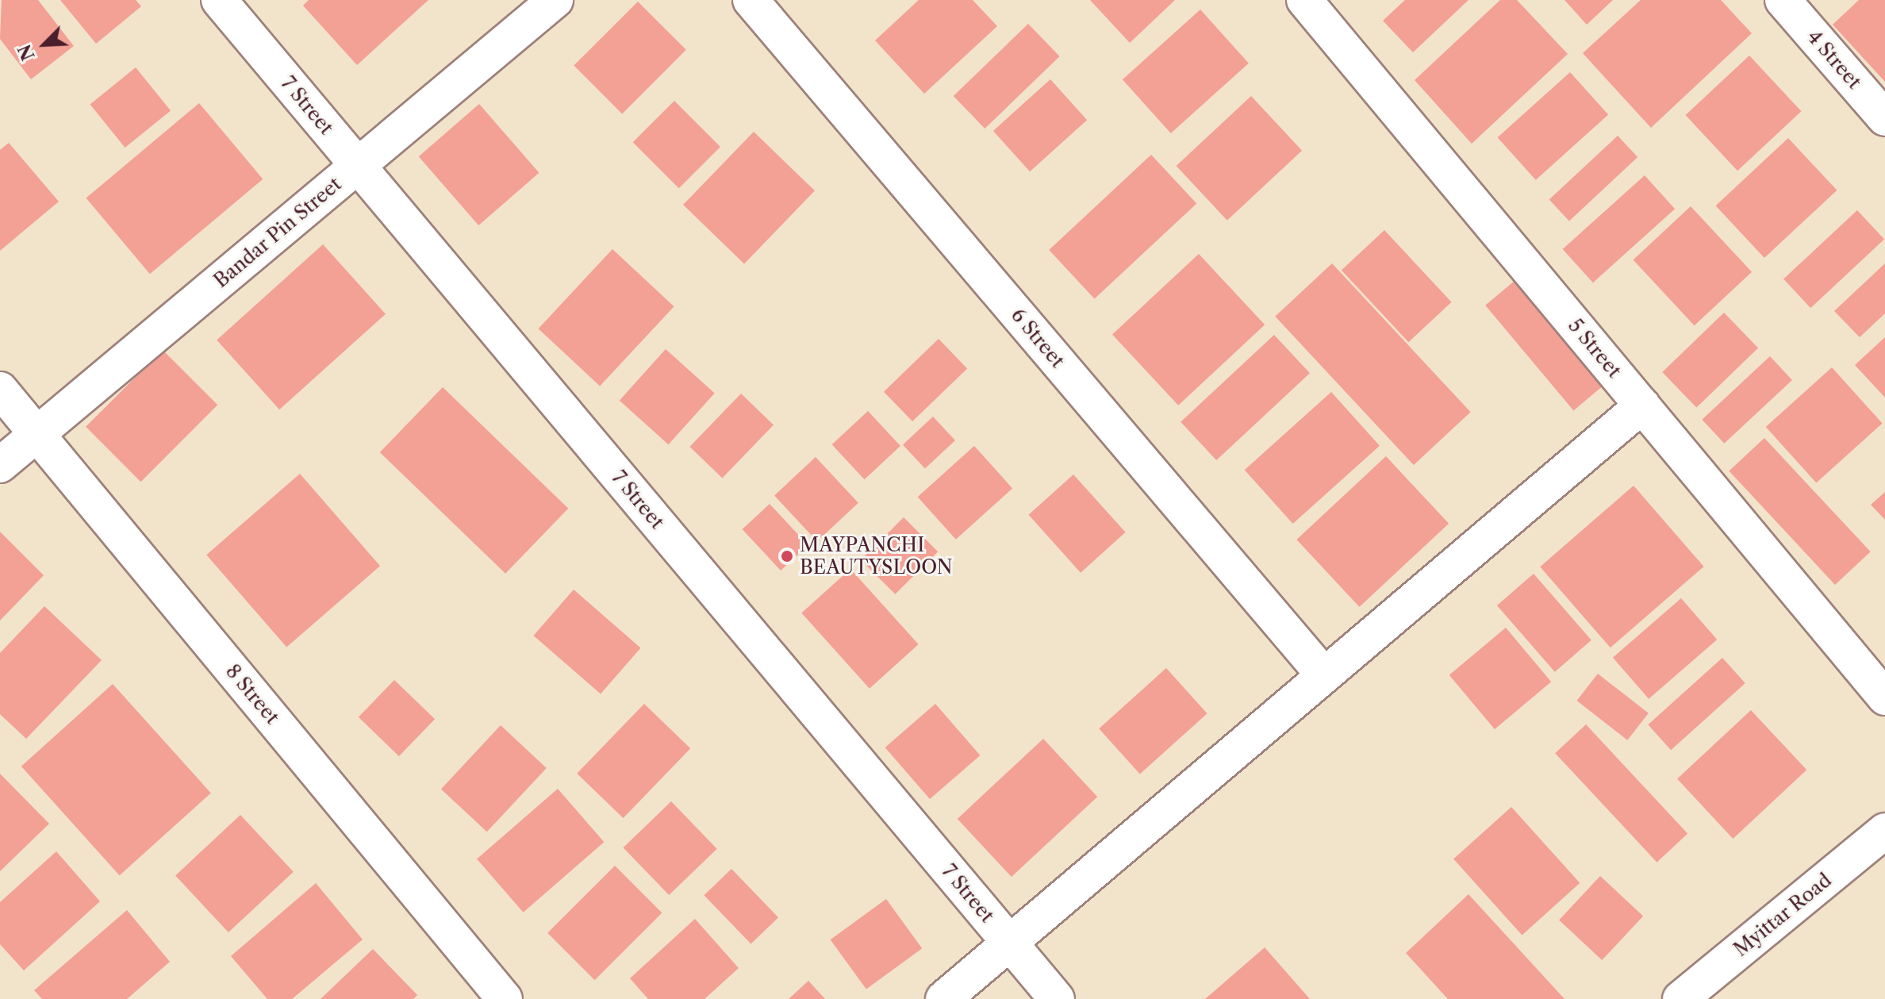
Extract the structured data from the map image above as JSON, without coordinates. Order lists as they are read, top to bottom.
{
  "streets": {
    "street": [
      "4 Street",
      "7 Street",
      "Bandar Pin Street",
      "6 Street",
      "5 Street",
      "8 Street",
      "Myittar Road"
    ]
  },
  "crossings": [
    ["7 Street", "Bandar Pin Street"],
    ["Bandar Pin Street", "8 Street"]
  ],
  "places": ["MAYPANCHI BEAUTYSLOON"],
  "north": "bottom left"
}
